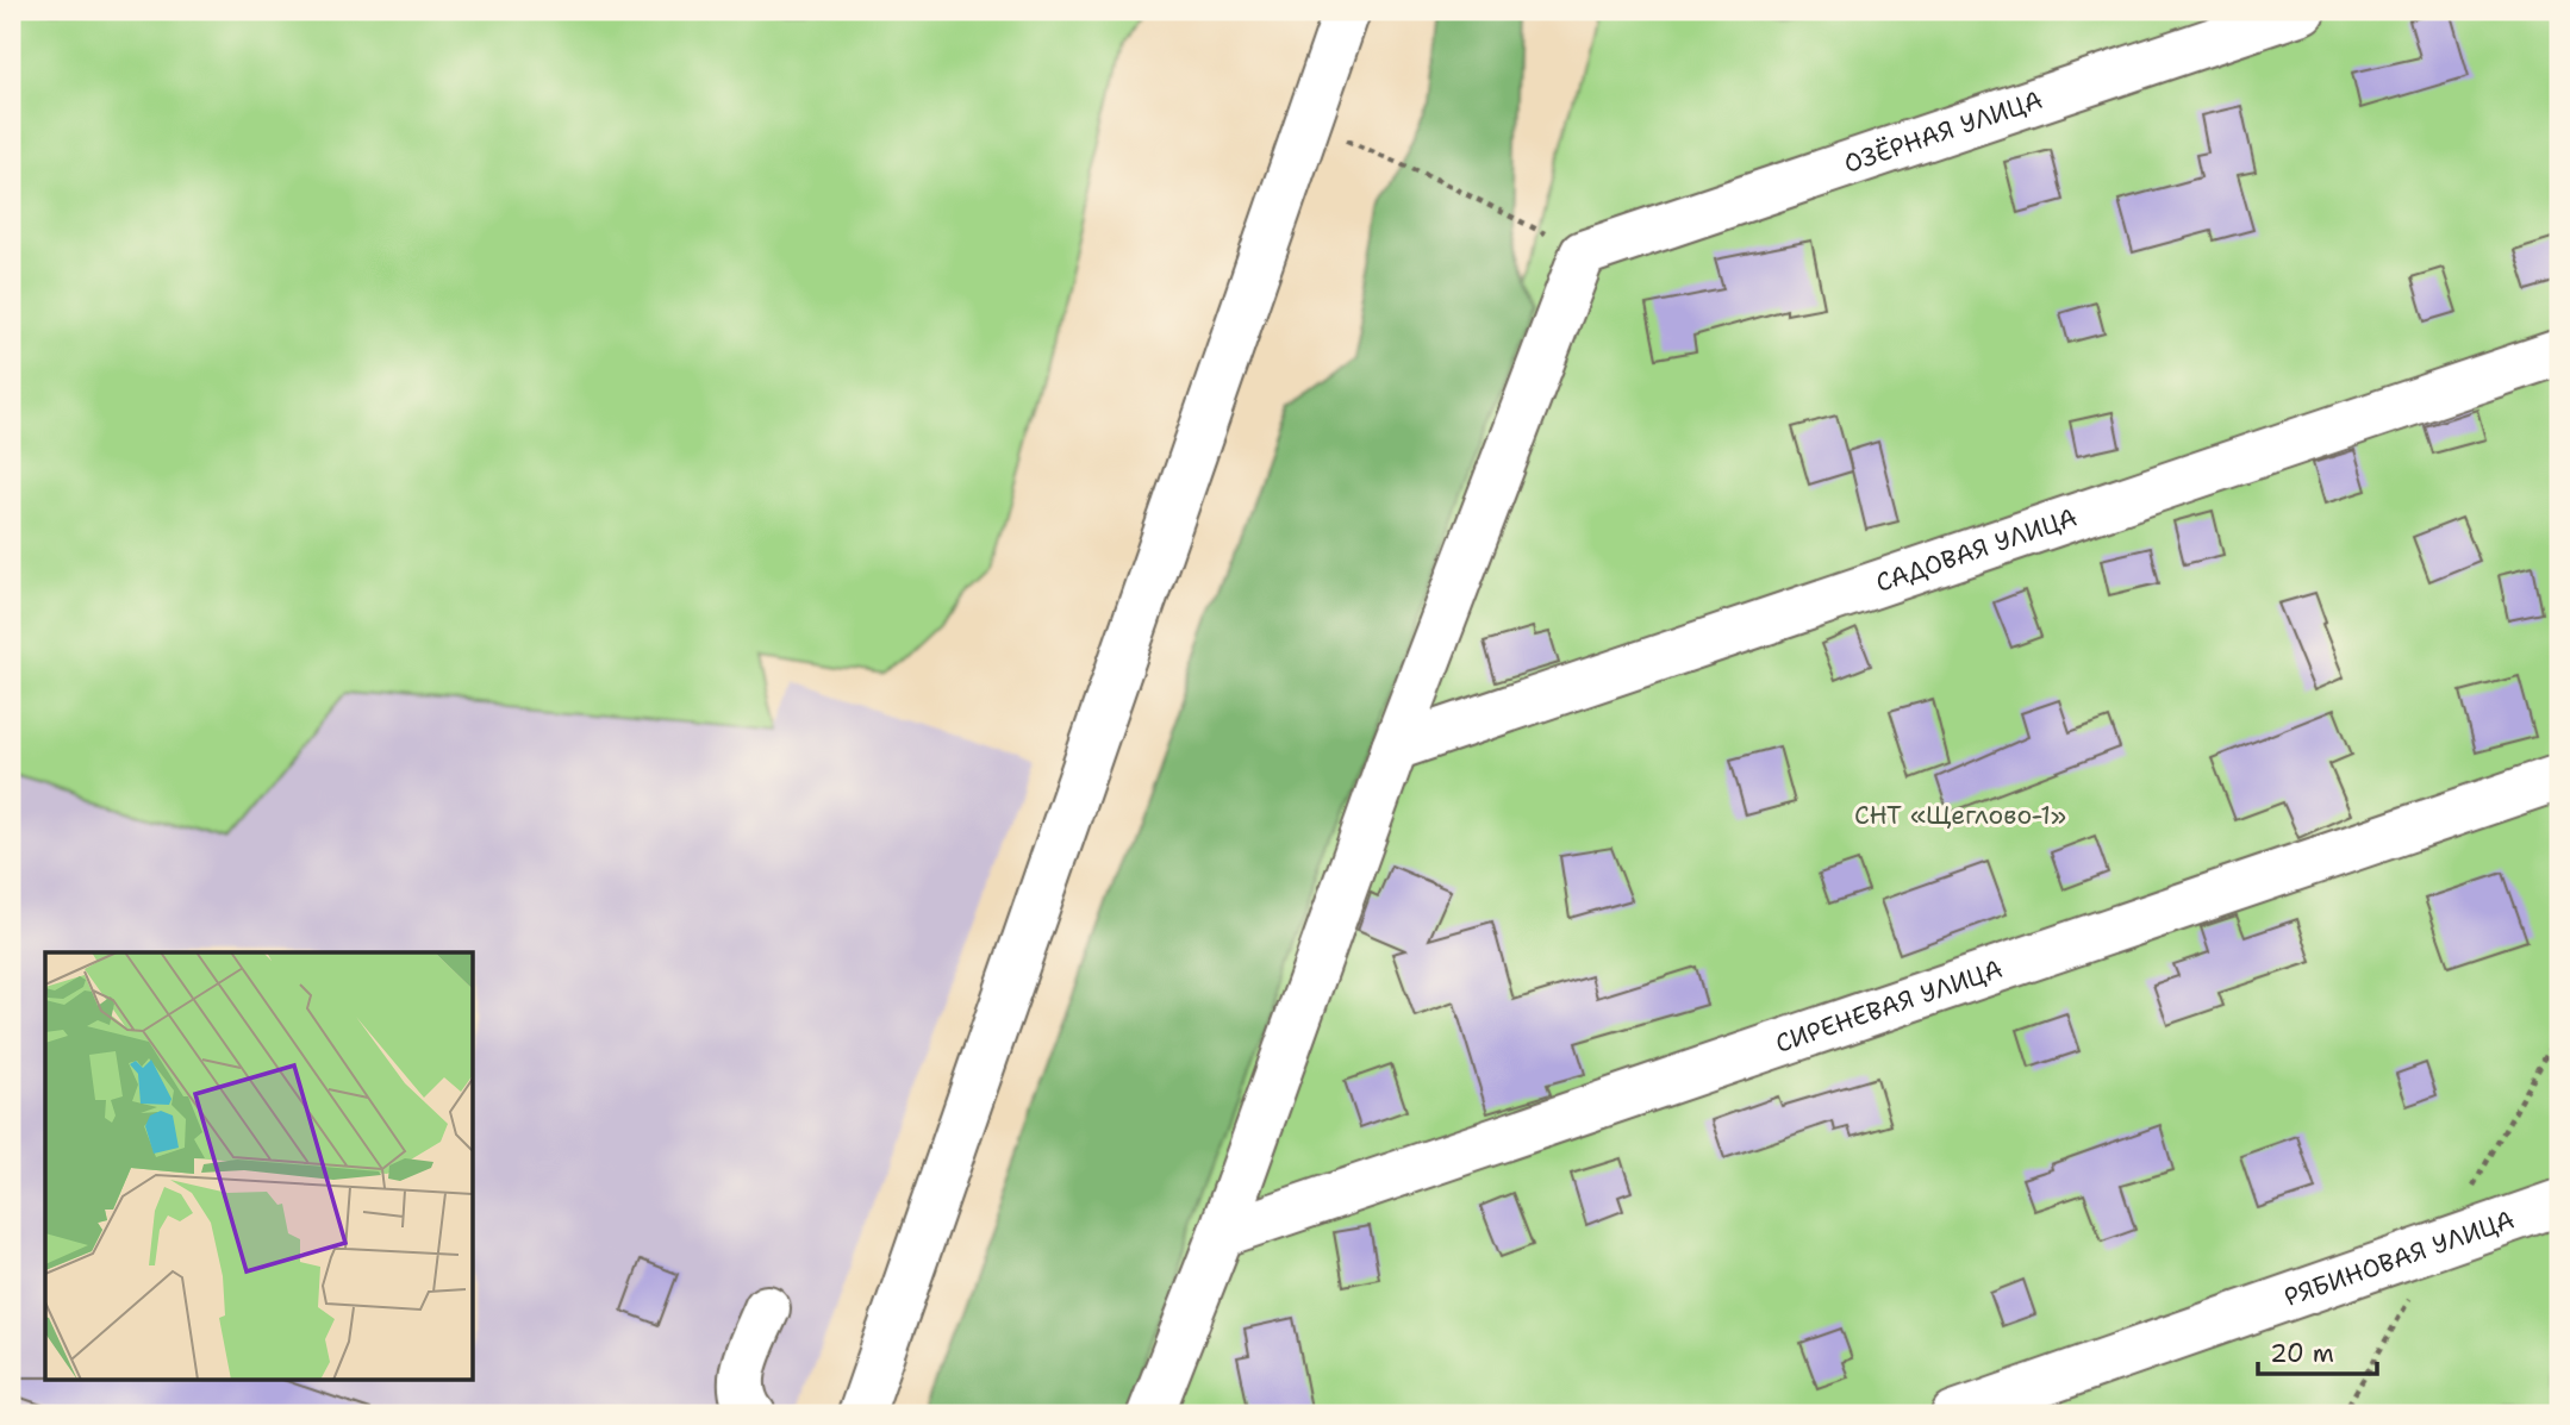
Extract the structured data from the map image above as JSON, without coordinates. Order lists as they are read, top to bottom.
{
  "streets": {
    "street": [
      "ОЗЁРНАЯ УЛИЦА",
      "САДОВАЯ УЛИЦА",
      "СИРЕНЕВАЯ УЛИЦА",
      "РЯБИНОВАЯ УЛИЦА"
    ]
  },
  "parks": ["СНТ «Щеглово-1»"],
  "scale_bar": "20 m"
}
